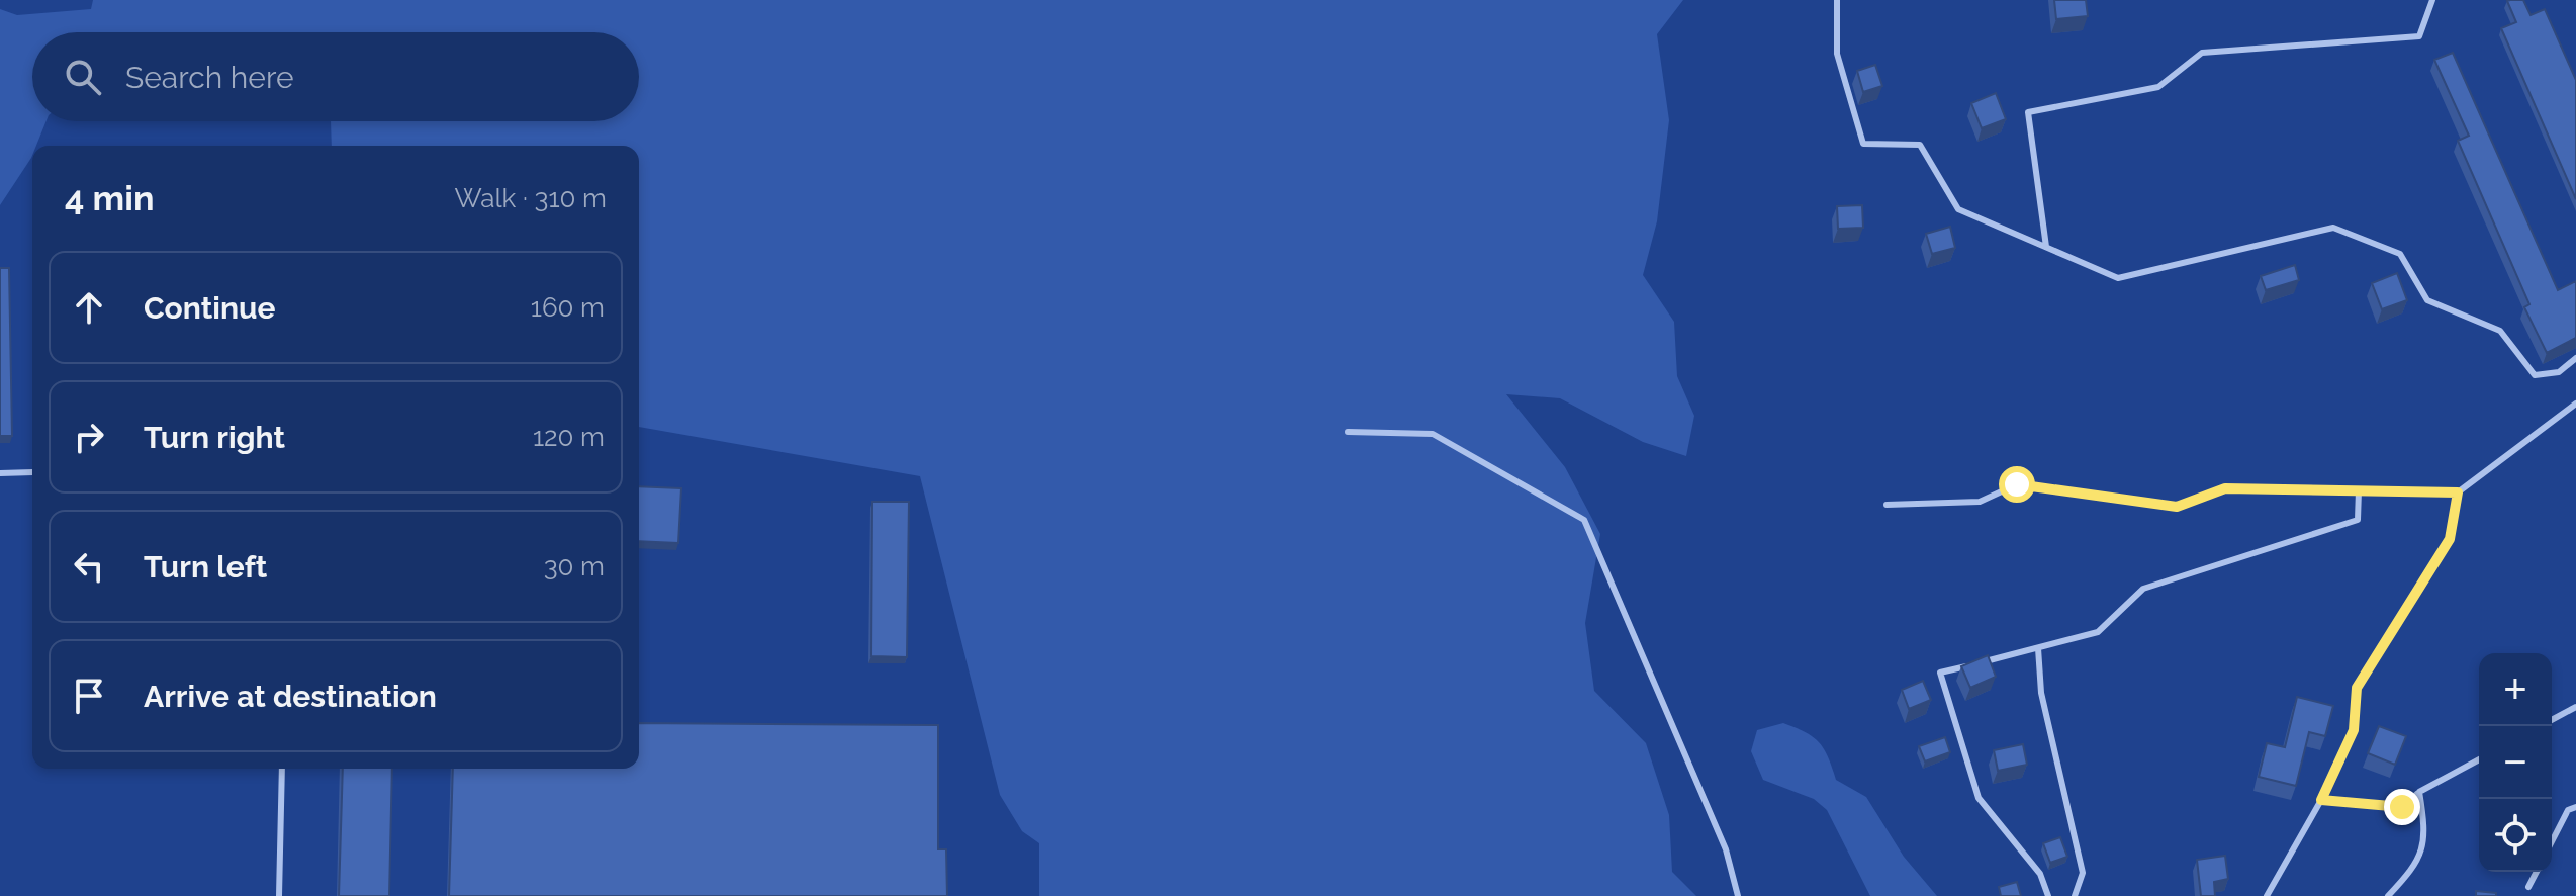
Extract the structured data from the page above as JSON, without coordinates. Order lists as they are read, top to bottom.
{
  "page": {
    "search": "Search here",
    "heading": ["4 min", "Walk · 310 m"],
    "list": [
      ["Continue", "160 m"],
      ["Turn right", "120 m"],
      ["Turn left", "30 m"],
      "Arrive at destination"
    ],
    "map_buttons": ["+", "−"]
  }
}
